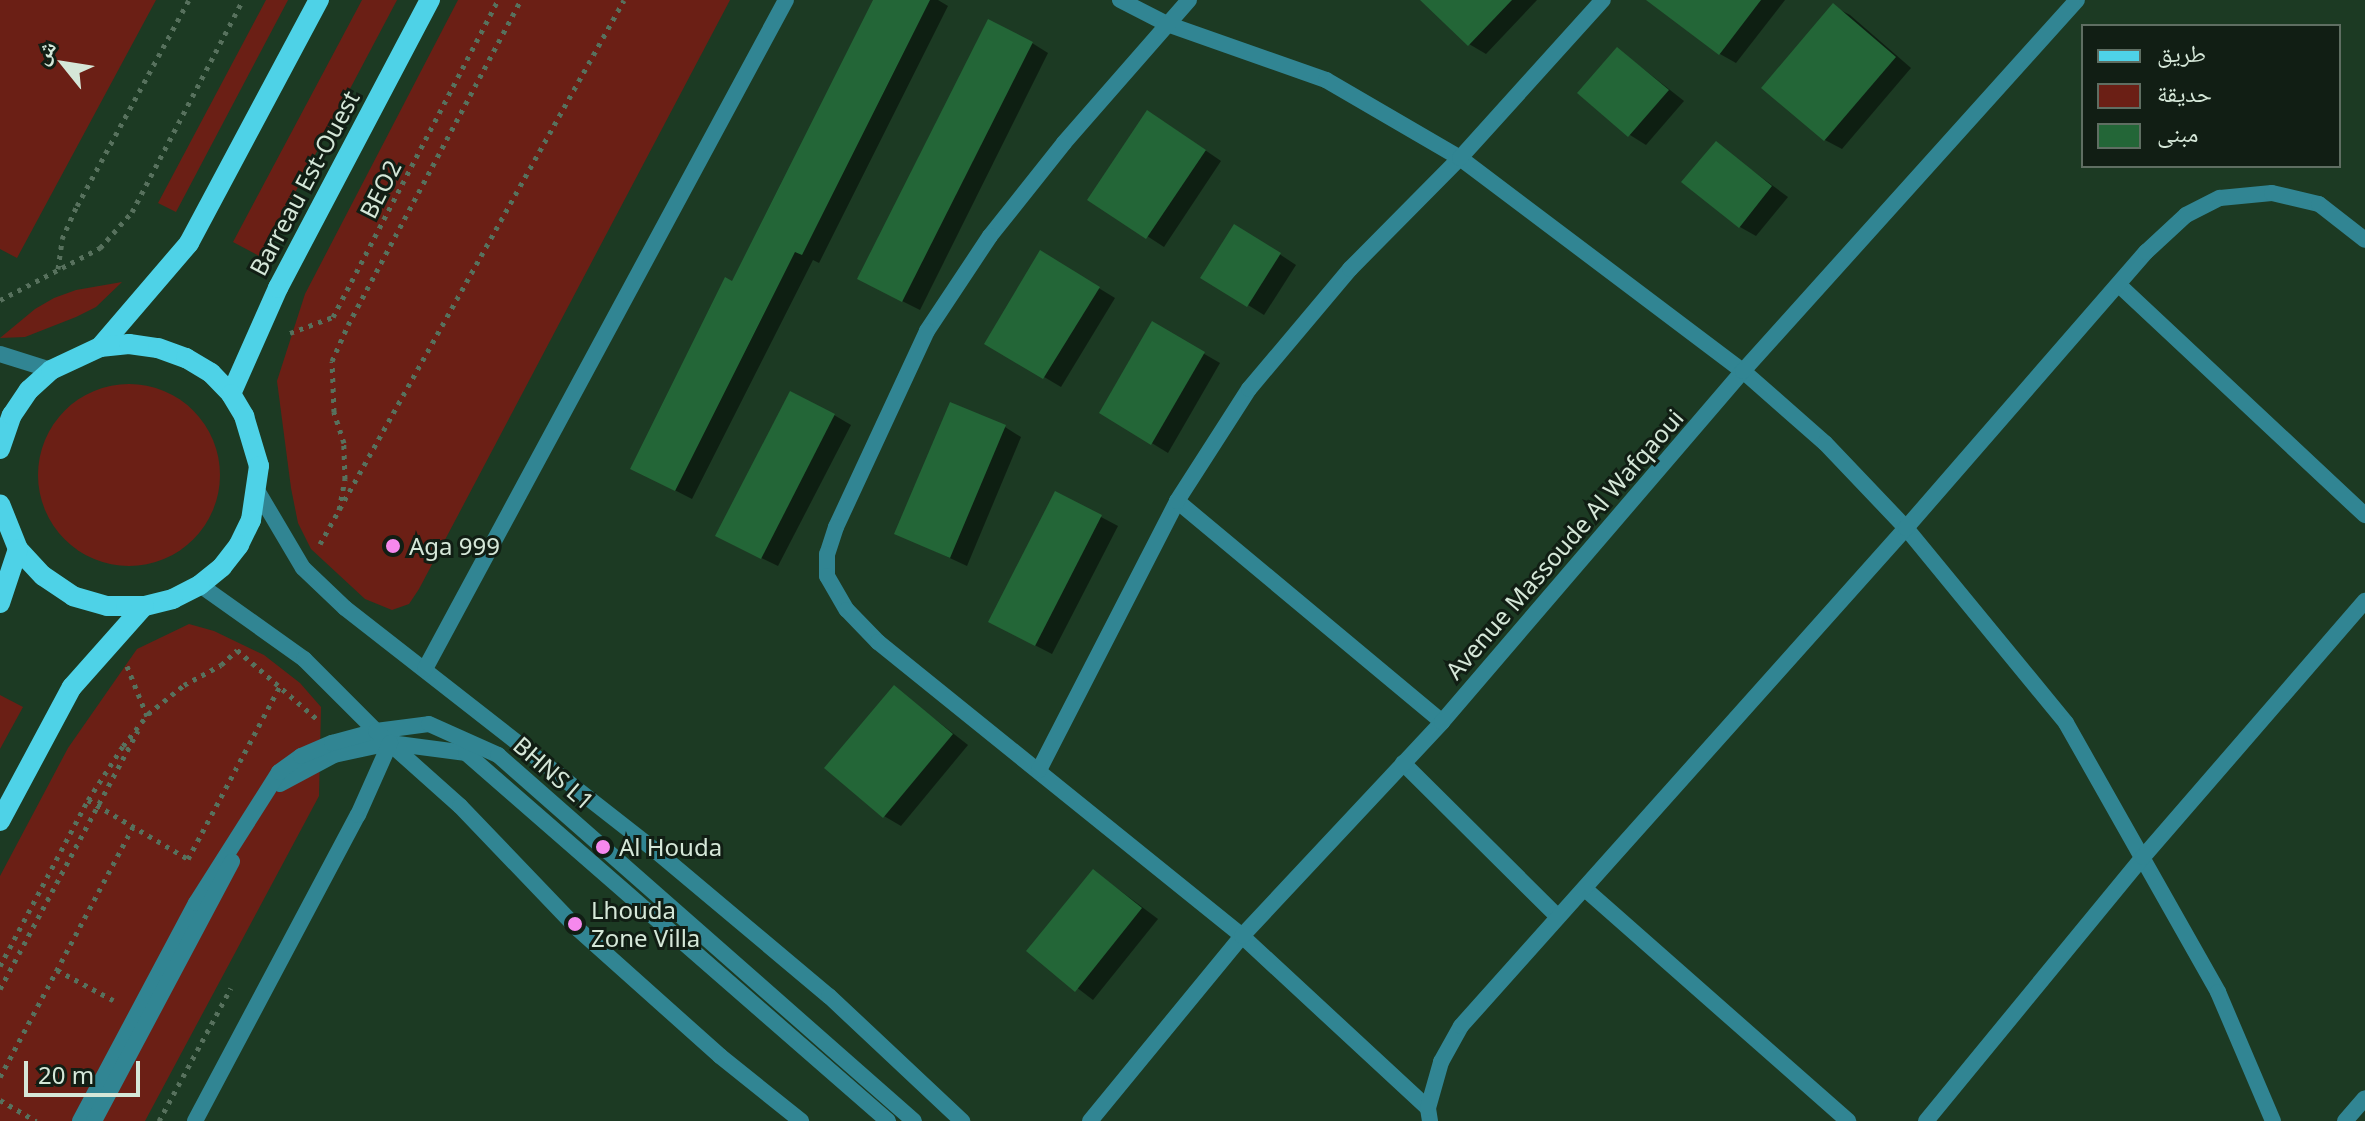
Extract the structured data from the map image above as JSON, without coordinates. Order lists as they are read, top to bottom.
{
  "streets": {
    "main road": ["Barreau Est-Ouest"],
    "street": ["Avenue Massoude Al Wafqaoui", "BHNS L1"],
    "path": ["BEO2"]
  },
  "crossings": [
    ["Barreau Est-Ouest", "BEO2"]
  ],
  "places": ["Aga 999", "Al Houda", "Lhouda Zone Villa"],
  "legend": ["طريق", "حديقة", "مبنى"],
  "scale_bar": "20 m",
  "north": "top left"
}
